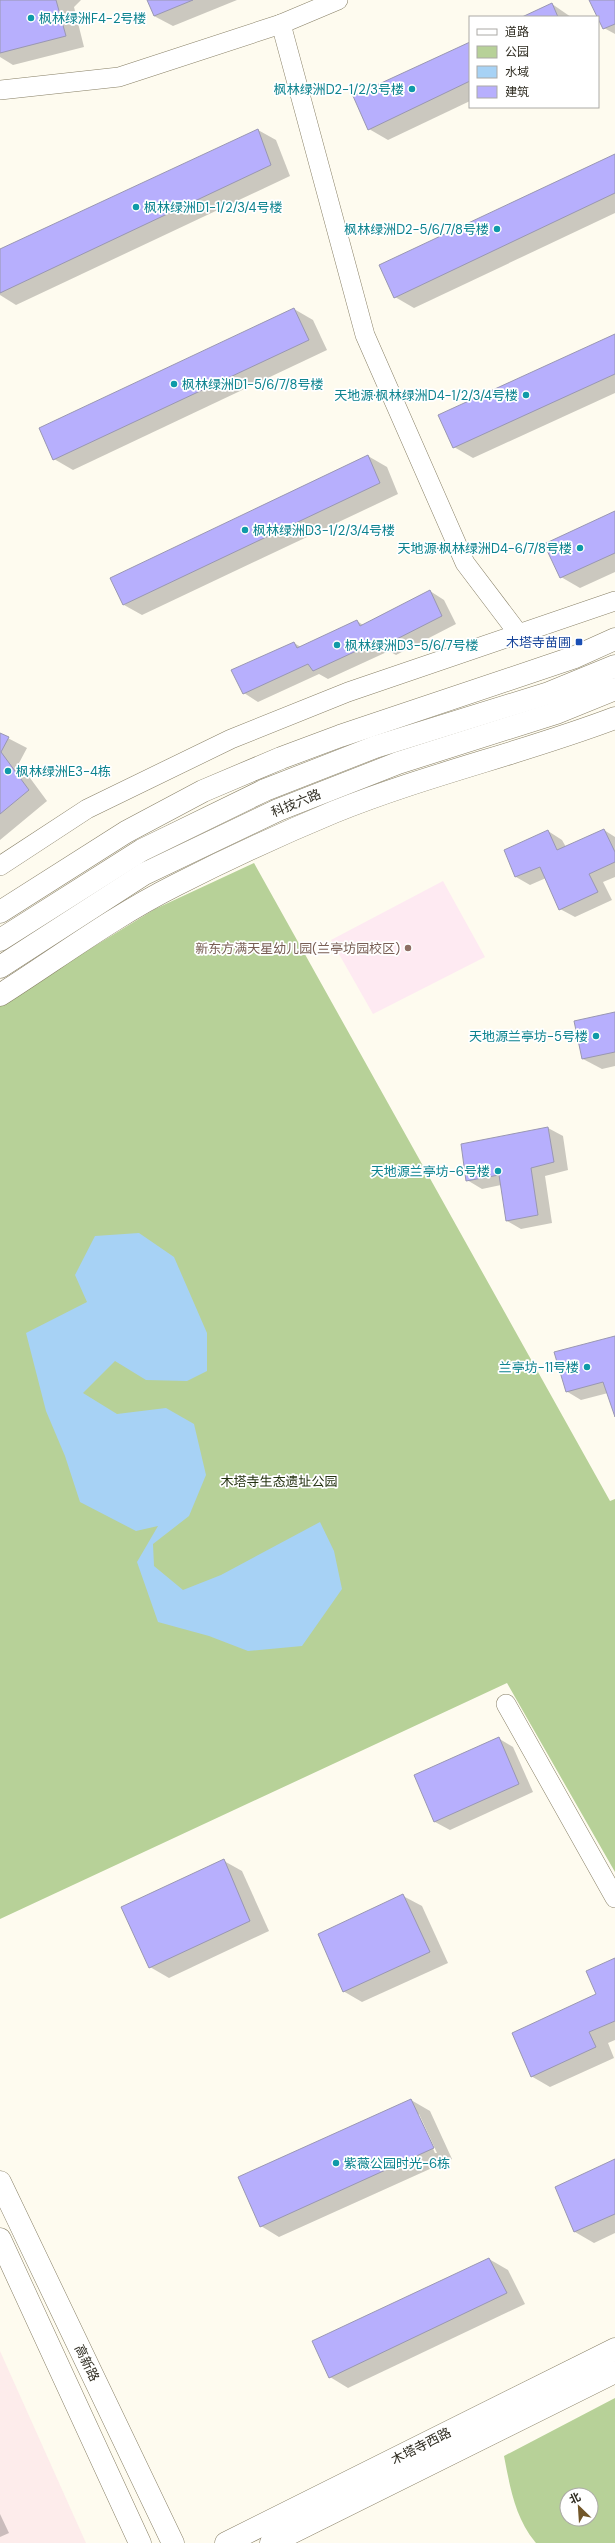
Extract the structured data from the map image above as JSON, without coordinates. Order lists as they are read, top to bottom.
{
  "streets": {
    "main road": ["科技六路", "高新路", "木塔寺西路"]
  },
  "parks": ["木塔寺生态遗址公园"],
  "places": {
    "other": [
      "枫林绿洲F4-2号楼",
      "枫林绿洲D2-1/2/3号楼",
      "枫林绿洲D1-1/2/3/4号楼",
      "枫林绿洲D2-5/6/7/8号楼",
      "枫林绿洲D1-5/6/7/8号楼",
      "天地源·枫林绿洲D4-1/2/3/4号楼",
      "枫林绿洲D3-1/2/3/4号楼",
      "天地源·枫林绿洲D4-6/7/8号楼",
      "枫林绿洲D3-5/6/7号楼",
      "枫林绿洲E3-4栋",
      "新东方满天星幼儿园(兰亭坊园校区)",
      "天地源兰亭坊-5号楼",
      "天地源兰亭坊-6号楼",
      "兰亭坊-11号楼",
      "紫薇公园时光-6栋"
    ],
    "transit": ["木塔寺苗圃"]
  },
  "legend": [
    "道路",
    "公园",
    "水域",
    "建筑"
  ],
  "north": "top left"
}
